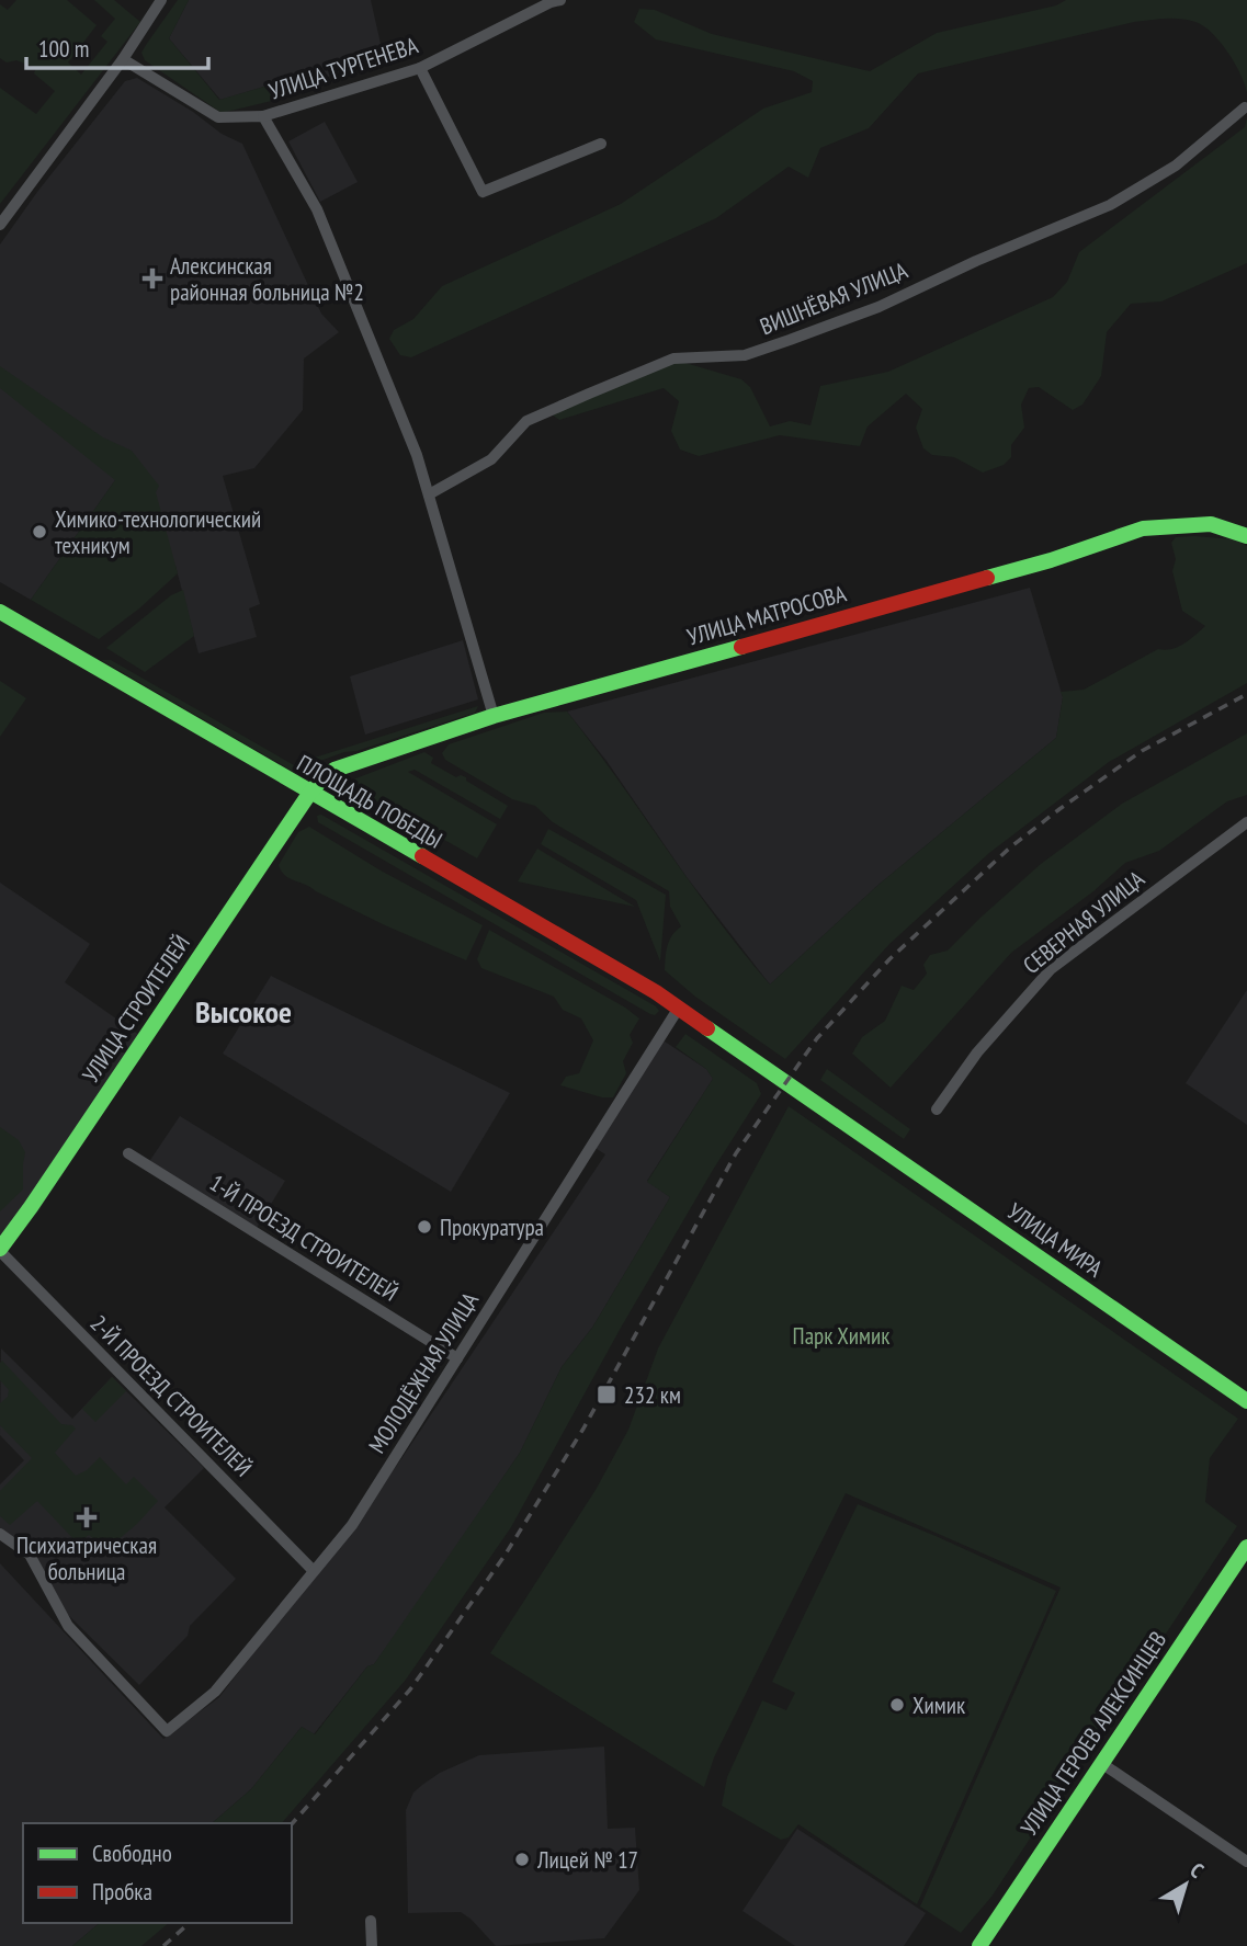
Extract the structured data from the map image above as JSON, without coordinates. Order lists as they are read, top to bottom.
{
  "streets": {
    "street": [
      "УЛИЦА ТУРГЕНЕВА",
      "ВИШНЁВАЯ УЛИЦА",
      "УЛИЦА МАТРОСОВА",
      "ПЛОЩАДЬ ПОБЕДЫ",
      "СЕВЕРНАЯ УЛИЦА",
      "УЛИЦА СТРОИТЕЛЕЙ",
      "1-Й ПРОЕЗД СТРОИТЕЛЕЙ",
      "УЛИЦА МИРА",
      "МОЛОДЁЖНАЯ УЛИЦА",
      "2-Й ПРОЕЗД СТРОИТЕЛЕЙ",
      "УЛИЦА ГЕРОЕВ АЛЕКСИНЦЕВ"
    ]
  },
  "crossings": [
    ["УЛИЦА МАТРОСОВА", "ПЛОЩАДЬ ПОБЕДЫ"],
    ["УЛИЦА МАТРОСОВА", "УЛИЦА СТРОИТЕЛЕЙ"],
    ["ПЛОЩАДЬ ПОБЕДЫ", "УЛИЦА СТРОИТЕЛЕЙ"],
    ["ПЛОЩАДЬ ПОБЕДЫ", "УЛИЦА МИРА"],
    ["ПЛОЩАДЬ ПОБЕДЫ", "МОЛОДЁЖНАЯ УЛИЦА"],
    ["УЛИЦА СТРОИТЕЛЕЙ", "2-Й ПРОЕЗД СТРОИТЕЛЕЙ"],
    ["1-Й ПРОЕЗД СТРОИТЕЛЕЙ", "МОЛОДЁЖНАЯ УЛИЦА"],
    ["МОЛОДЁЖНАЯ УЛИЦА", "2-Й ПРОЕЗД СТРОИТЕЛЕЙ"]
  ],
  "districts": ["Высокое"],
  "parks": ["Парк Химик"],
  "places": {
    "health": ["Алексинская районная больница №2", "Психиатрическая больница"],
    "other": [
      "Химико-технологический техникум",
      "Прокуратура",
      "Химик",
      "Лицей № 17"
    ],
    "transit": ["232 км"]
  },
  "legend": ["Свободно", "Пробка"],
  "scale_bar": "100 m",
  "north": "top right"
}
